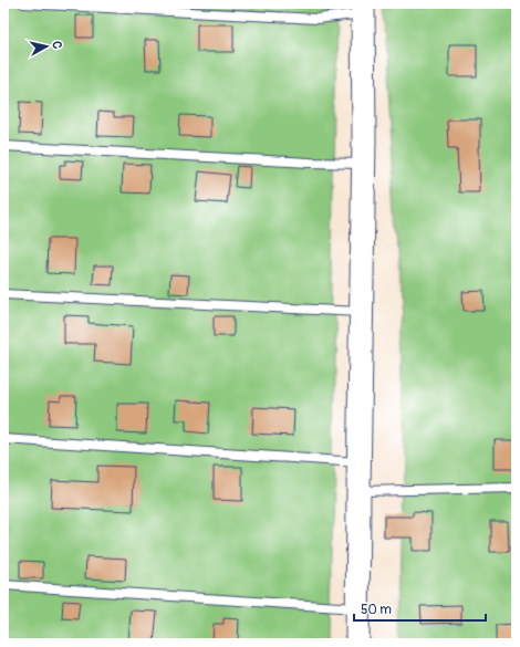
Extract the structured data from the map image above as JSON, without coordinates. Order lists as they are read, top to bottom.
{
  "scale_bar": "50 m",
  "north": "right"
}
